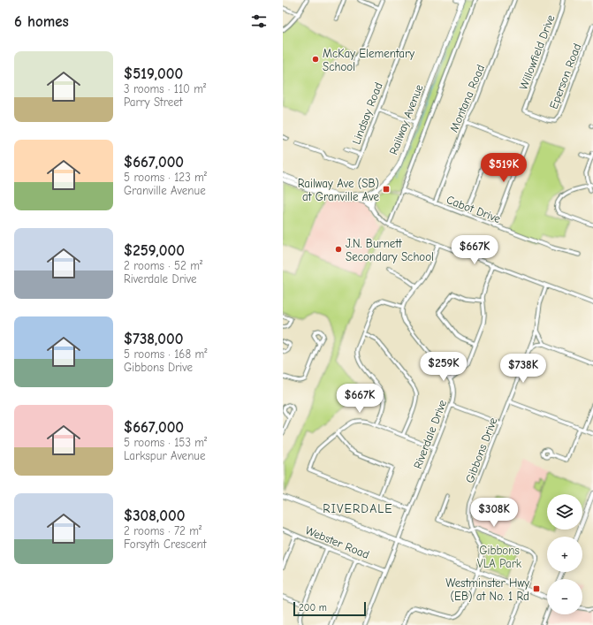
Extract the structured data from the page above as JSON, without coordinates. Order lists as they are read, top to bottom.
{
  "streets": {
    "main road": ["Railway Avenue"],
    "street": [
      "Willowfield Drive",
      "Eperson Road",
      "Montana Road",
      "Lindsay Road",
      "Cabot Drive",
      "Riverdale Drive",
      "Gibbons Drive",
      "Webster Road"
    ]
  },
  "crossings": [
    ["Willowfield Drive", "Eperson Road"],
    ["Montana Road", "Cabot Drive"],
    ["Riverdale Drive", "Webster Road"]
  ],
  "districts": ["RIVERDALE"],
  "parks": ["Gibbons VLA Park"],
  "places": {
    "other": ["McKay Elementary School", "J.N. Burnett Secondary School"],
    "transit": ["Railway Ave (SB) at Granville Ave", "Westminster Hwy (EB) at No. 1 Rd"]
  },
  "scale_bar": "200 m",
  "page": {
    "heading": "6 homes",
    "list": [
      {
        "name": "$519,000",
        "note": "3 rooms · 110 m² · Parry Street"
      },
      {
        "name": "$667,000",
        "note": "5 rooms · 123 m² · Granville Avenue"
      },
      {
        "name": "$259,000",
        "note": "2 rooms · 52 m² · Riverdale Drive"
      },
      {
        "name": "$738,000",
        "note": "5 rooms · 168 m² · Gibbons Drive"
      },
      {
        "name": "$667,000",
        "note": "5 rooms · 153 m² · Larkspur Avenue"
      },
      {
        "name": "$308,000",
        "note": "2 rooms · 72 m² · Forsyth Crescent"
      }
    ],
    "price": [
      "$519K",
      "$667K",
      "$259K",
      "$738K",
      "$667K",
      "$308K"
    ],
    "map_buttons": ["+", "−"],
    "scale": "200 m"
  }
}
